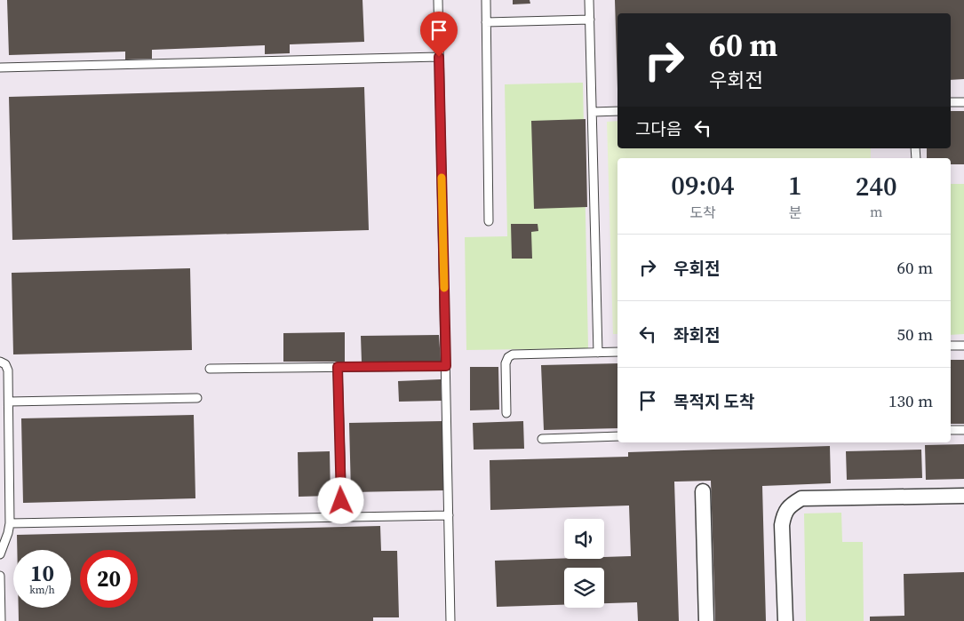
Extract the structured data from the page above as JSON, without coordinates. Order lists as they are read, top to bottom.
{
  "page": {
    "turn": ["60 m", "우회전"],
    "then": "그다음",
    "eta": [
      "09:04",
      "도착",
      "1",
      "분",
      "240",
      "m"
    ],
    "list": [
      {
        "name": "우회전",
        "value": "60 m"
      },
      {
        "name": "좌회전",
        "value": "50 m"
      },
      {
        "name": "목적지 도착",
        "value": "130 m"
      }
    ],
    "speed": "10 km/h",
    "limit": "20"
  }
}
